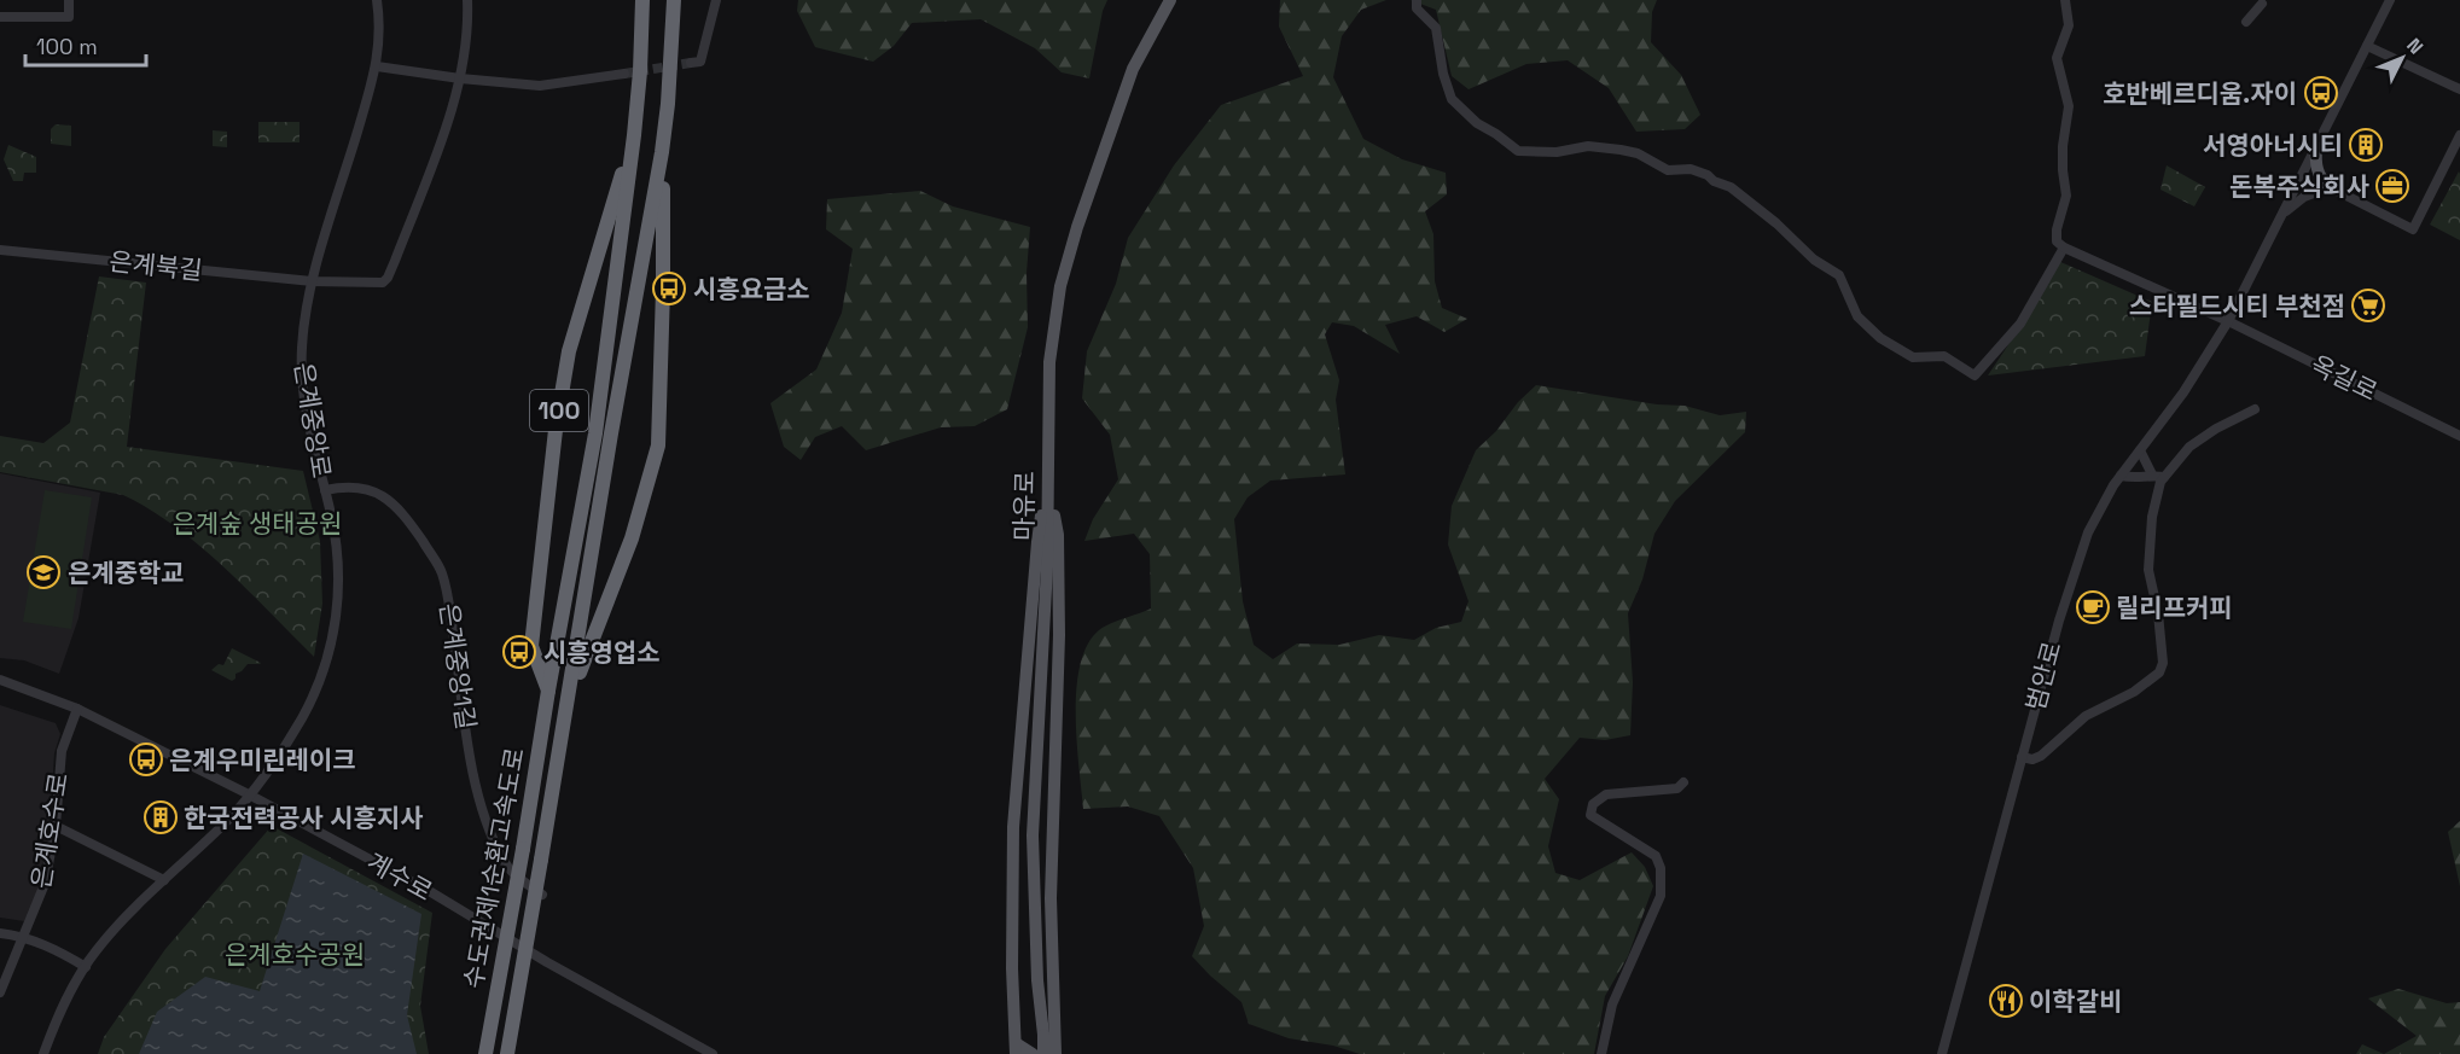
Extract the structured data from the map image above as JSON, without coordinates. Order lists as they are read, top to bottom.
{
  "streets": {
    "highway": ["100", "수도권제1순환고속도로"],
    "main road": ["마유로"],
    "street": [
      "은계북길",
      "옥길로",
      "은계중앙로",
      "은계중앙1길",
      "범안로",
      "은계호수로",
      "계수로"
    ]
  },
  "crossings": [
    ["은계북길", "은계중앙로"],
    ["옥길로", "범안로"],
    ["은계중앙로", "은계중앙1길"],
    ["은계중앙로", "계수로"],
    ["은계호수로", "계수로"]
  ],
  "parks": ["은계숲 생태공원", "은계호수공원"],
  "places": {
    "bus stop": [
      "호반베르디움.자이",
      "시흥요금소",
      "시흥영업소",
      "은계우미린레이크"
    ],
    "building": ["서영아너시티", "한국전력공사 시흥지사"],
    "office": ["돈복주식회사"],
    "supermarket": ["스타필드시티 부천점"],
    "school or university": ["은계중학교"],
    "cafe": ["릴리프커피"],
    "restaurant": ["이학갈비"]
  },
  "scale_bar": "100 m",
  "north": "top right"
}
